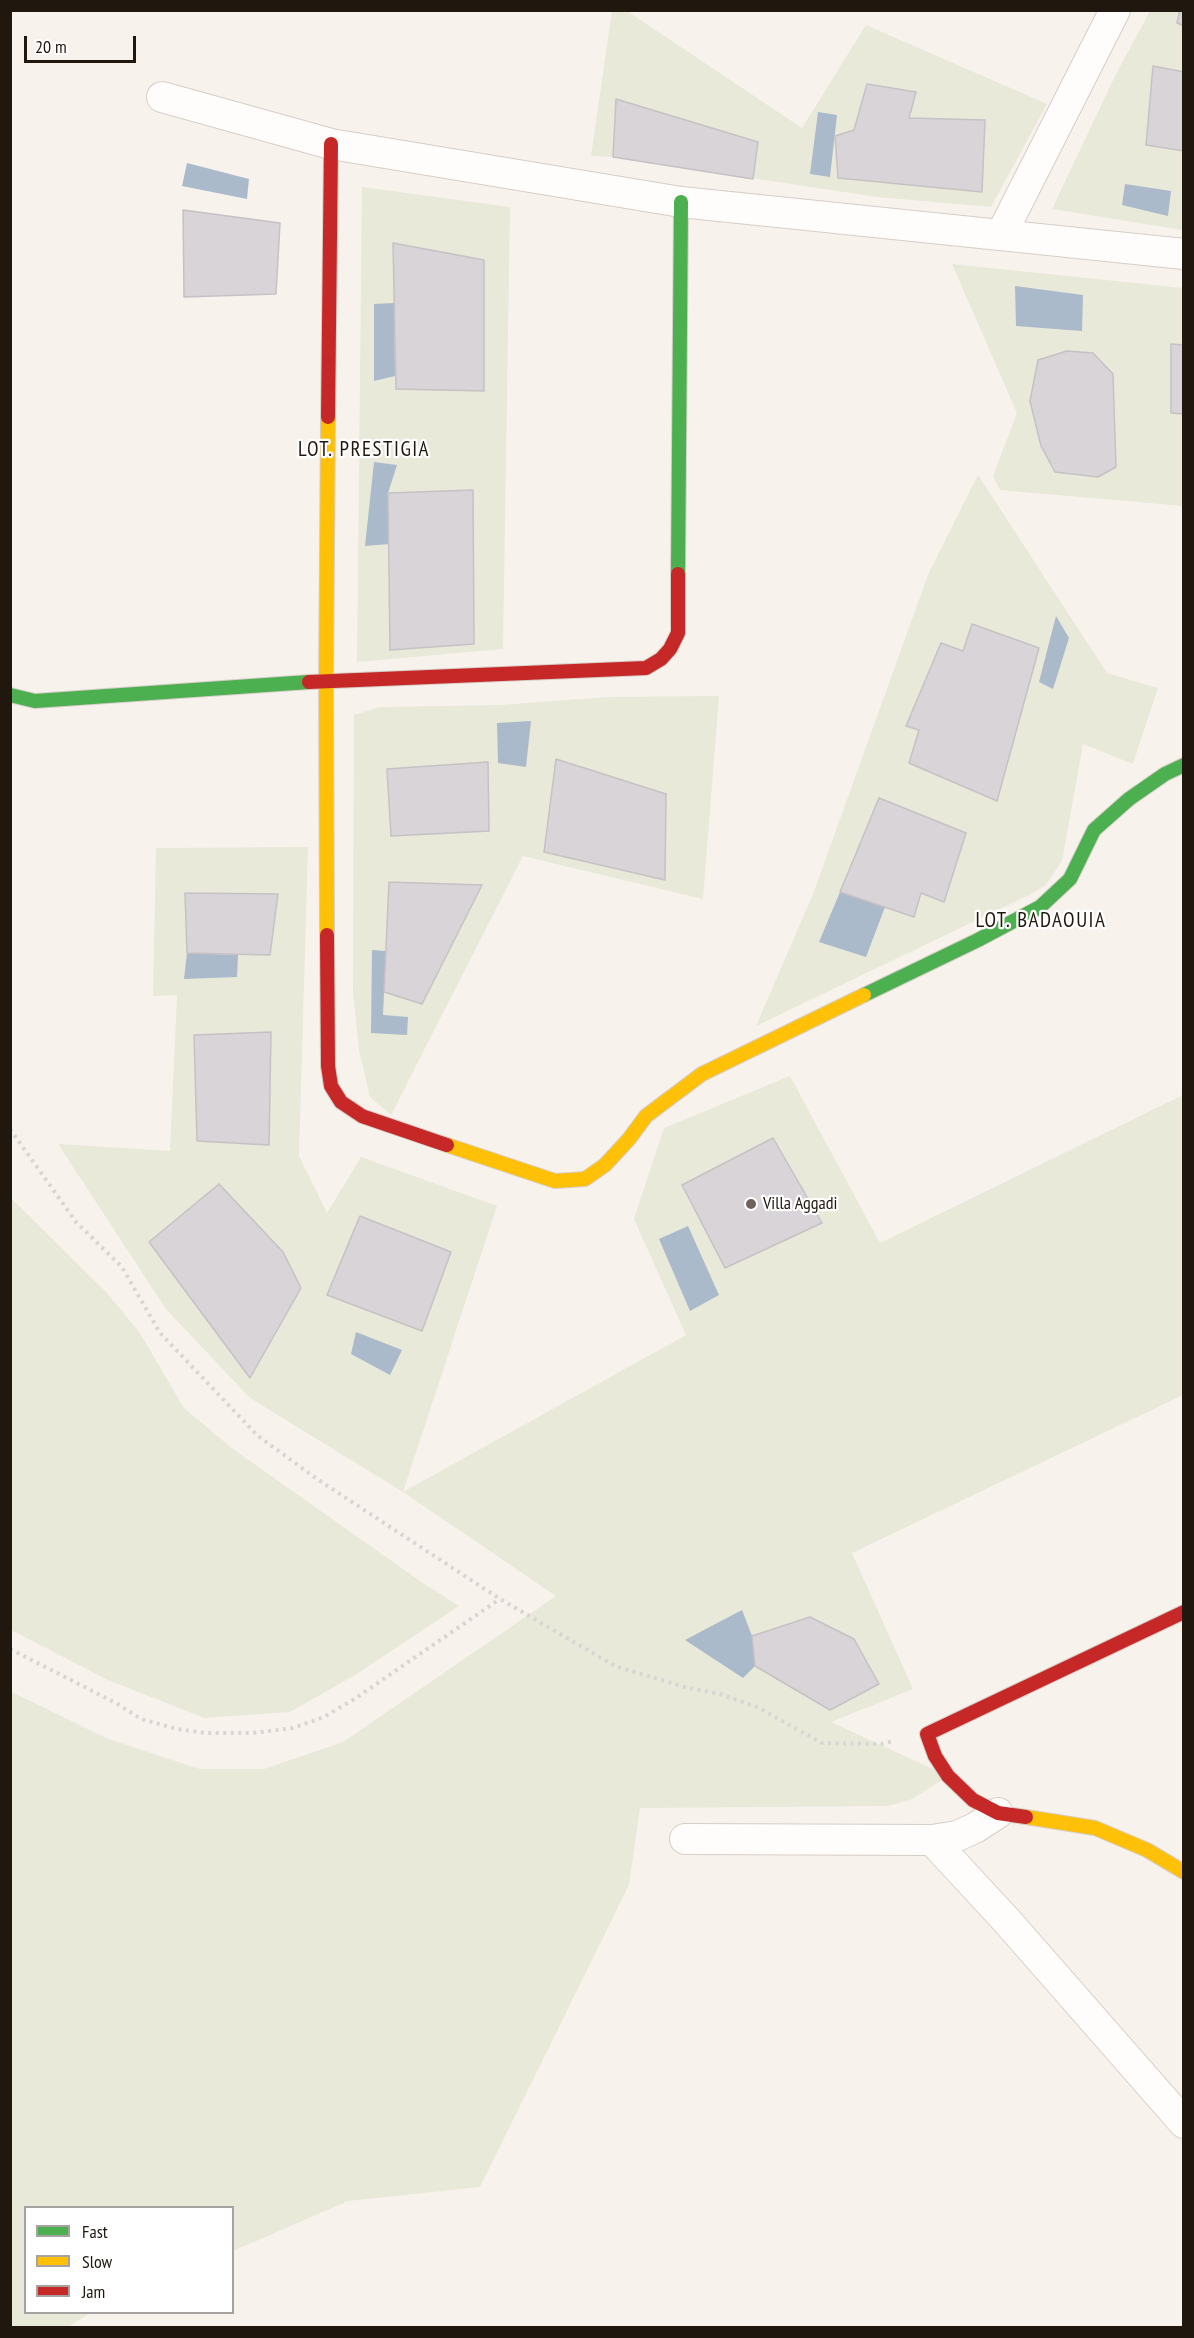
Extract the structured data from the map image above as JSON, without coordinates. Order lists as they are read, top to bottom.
{
  "districts": ["LOT. PRESTIGIA", "LOT. BADAOUIA"],
  "places": ["Villa Aggadi"],
  "legend": ["Fast", "Slow", "Jam"],
  "scale_bar": "20 m"
}
